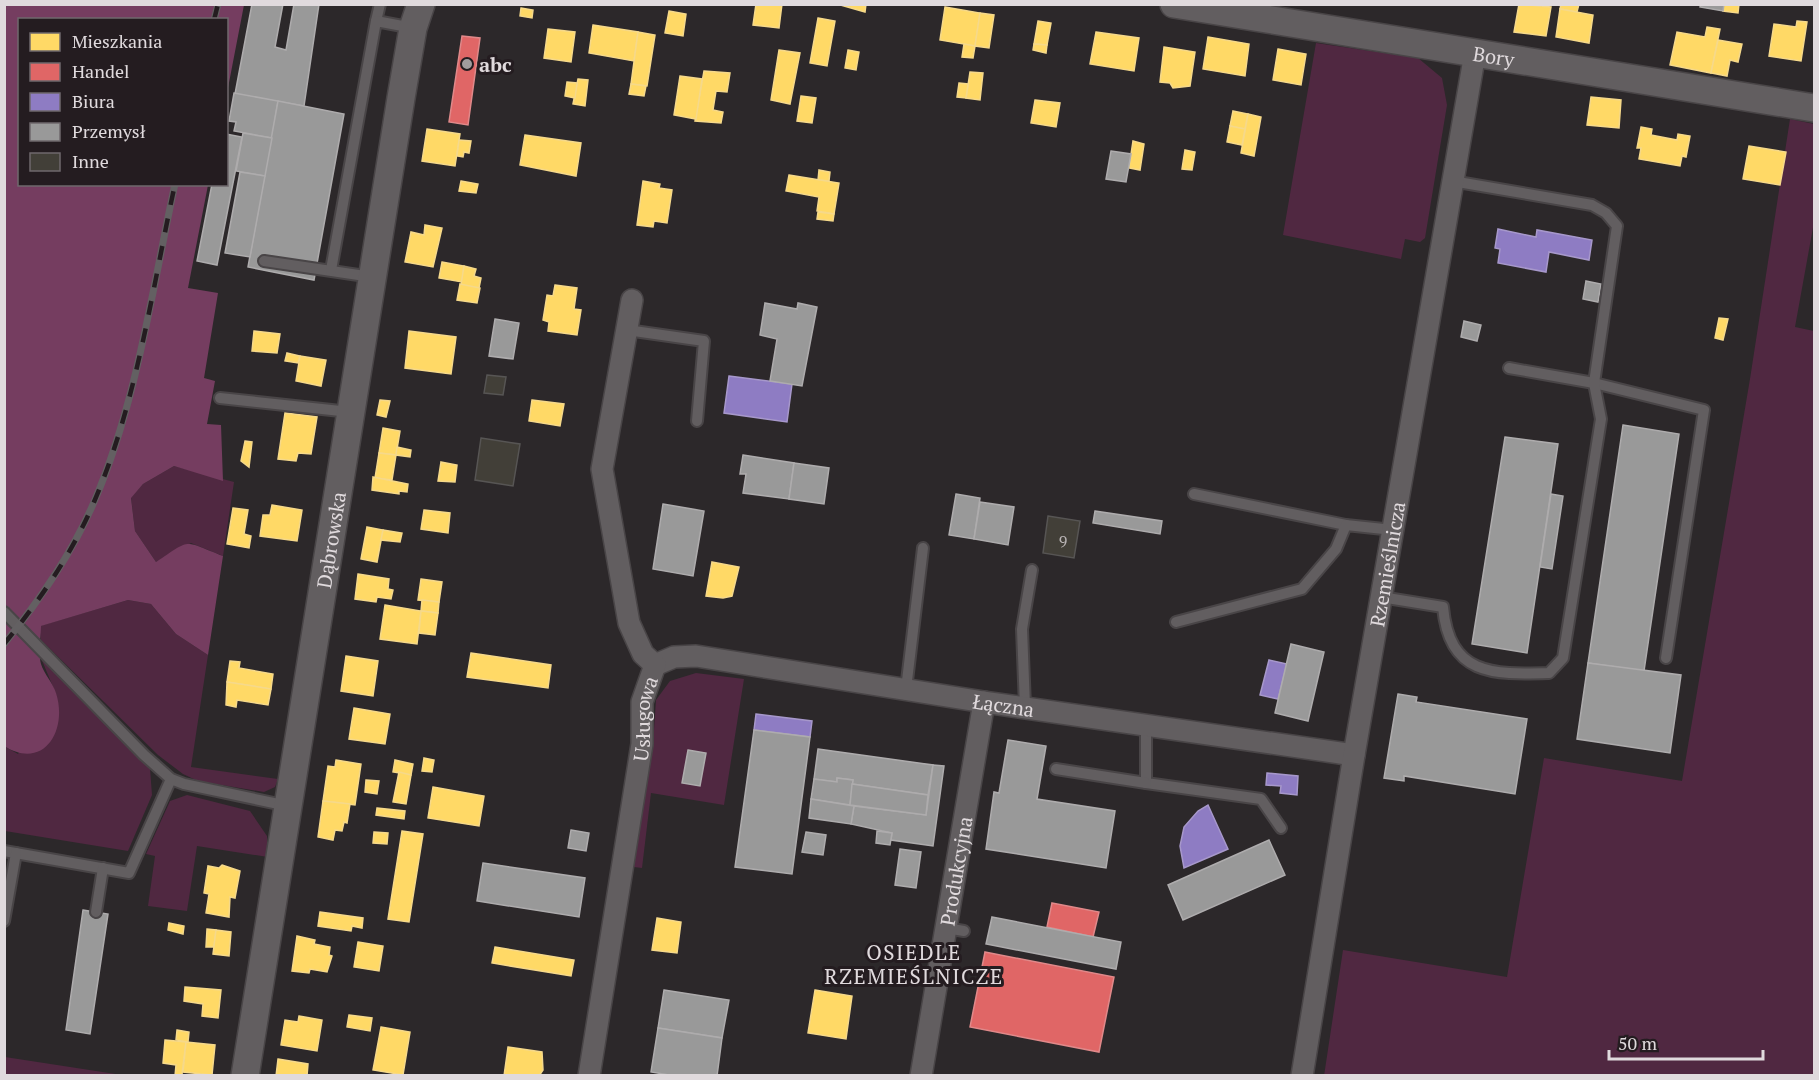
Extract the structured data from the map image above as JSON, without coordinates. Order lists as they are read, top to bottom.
{
  "streets": {
    "street": [
      "Bory",
      "Dąbrowska",
      "Rzemieślnicza",
      "Łączna",
      "Usługowa",
      "Produkcyjna"
    ]
  },
  "crossings": [
    ["Bory", "Rzemieślnicza"],
    ["Rzemieślnicza", "Łączna"],
    ["Łączna", "Usługowa"],
    ["Łączna", "Produkcyjna"]
  ],
  "districts": ["OSIEDLE RZEMIEŚLNICZE"],
  "places": ["abc"],
  "house_numbers": ["9"],
  "legend": [
    "Mieszkania",
    "Handel",
    "Biura",
    "Przemysł",
    "Inne"
  ],
  "scale_bar": "50 m"
}
